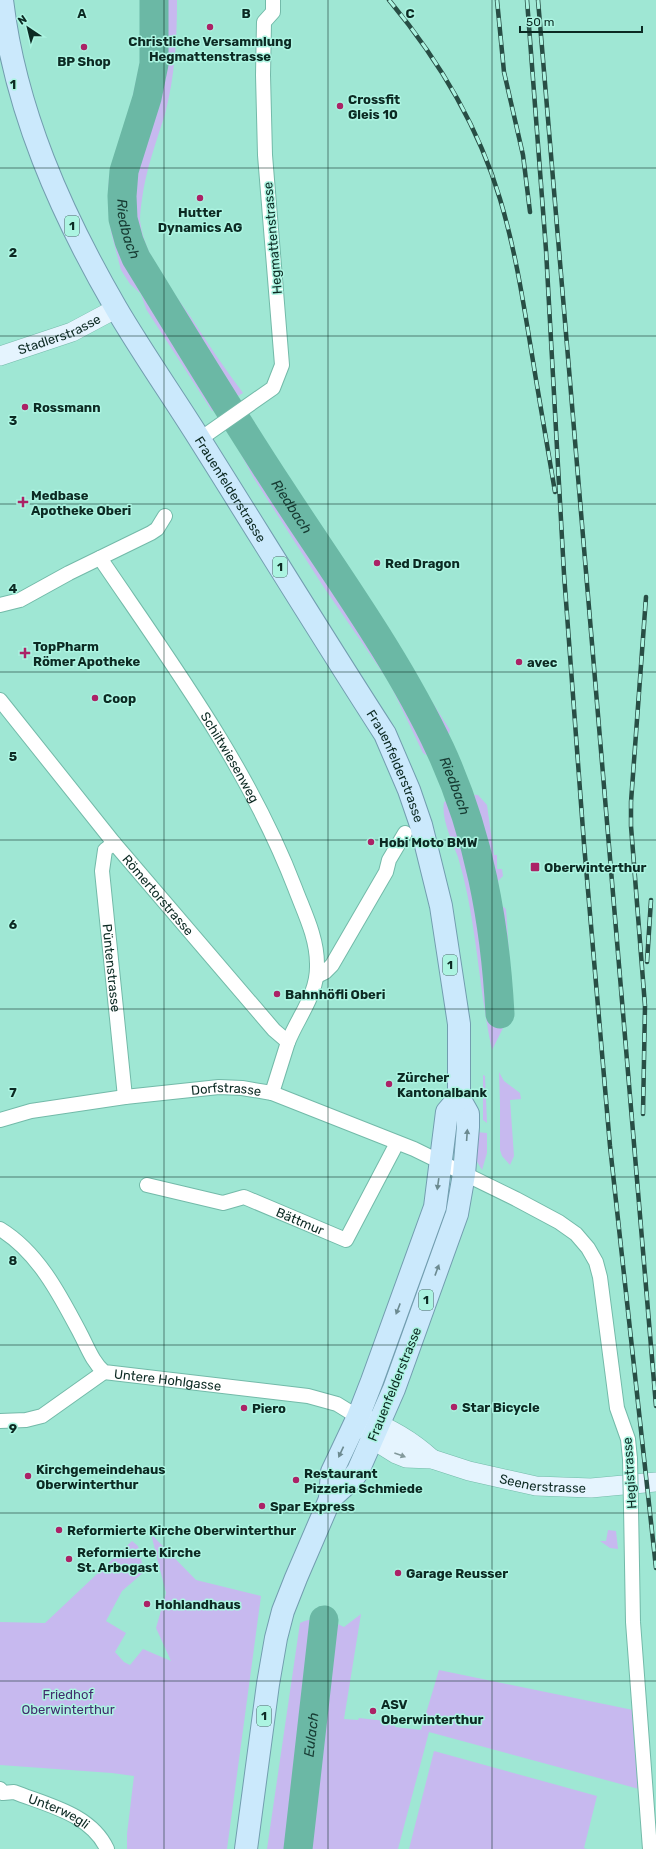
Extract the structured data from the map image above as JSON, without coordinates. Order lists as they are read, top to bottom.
{
  "streets": {
    "main road": [
      "1",
      "Stadlerstrasse",
      "Frauenfelderstrasse",
      "Seenerstrasse"
    ],
    "street": [
      "Hegmattenstrasse",
      "Schiltwiesenweg",
      "Römertorstrasse",
      "Püntenstrasse",
      "Dorfstrasse",
      "Bättmur",
      "Untere Hohlgasse",
      "Hegistrasse",
      "Unterwegli"
    ]
  },
  "crossings": [
    ["Hegmattenstrasse", "Frauenfelderstrasse"],
    ["Stadlerstrasse", "Frauenfelderstrasse"],
    ["Frauenfelderstrasse", "Dorfstrasse"],
    ["Frauenfelderstrasse", "Untere Hohlgasse"],
    ["Frauenfelderstrasse", "Hegistrasse"],
    ["Frauenfelderstrasse", "Seenerstrasse"],
    ["Schiltwiesenweg", "Römertorstrasse"],
    ["Römertorstrasse", "Püntenstrasse"],
    ["Püntenstrasse", "Dorfstrasse"],
    ["Dorfstrasse", "Bättmur"],
    ["Dorfstrasse", "Hegistrasse"],
    ["Untere Hohlgasse", "Seenerstrasse"]
  ],
  "water": ["Riedbach", "Eulach"],
  "parks": ["Friedhof Oberwinterthur"],
  "places": {
    "other": [
      "Christliche Versammlung Hegmattenstrasse",
      "BP Shop",
      "Crossfit Gleis 10",
      "Hutter Dynamics AG",
      "Rossmann",
      "Red Dragon",
      "avec",
      "Coop",
      "Hobi Moto BMW",
      "Bahnhöfli Oberi",
      "Zürcher Kantonalbank",
      "Star Bicycle",
      "Piero",
      "Kirchgemeindehaus Oberwinterthur",
      "Restaurant Pizzeria Schmiede",
      "Spar Express",
      "Reformierte Kirche Oberwinterthur",
      "Reformierte Kirche St. Arbogast",
      "Garage Reusser",
      "Hohlandhaus",
      "ASV Oberwinterthur"
    ],
    "health": ["Medbase Apotheke Oberi", "TopPharm Römer Apotheke"],
    "transit": ["Oberwinterthur"]
  },
  "scale_bar": "50 m",
  "north": "top left",
  "grid": {
    "columns": ["A", "B", "C"],
    "rows": [
      "1",
      "2",
      "3",
      "4",
      "5",
      "6",
      "7",
      "8",
      "9"
    ]
  }
}
